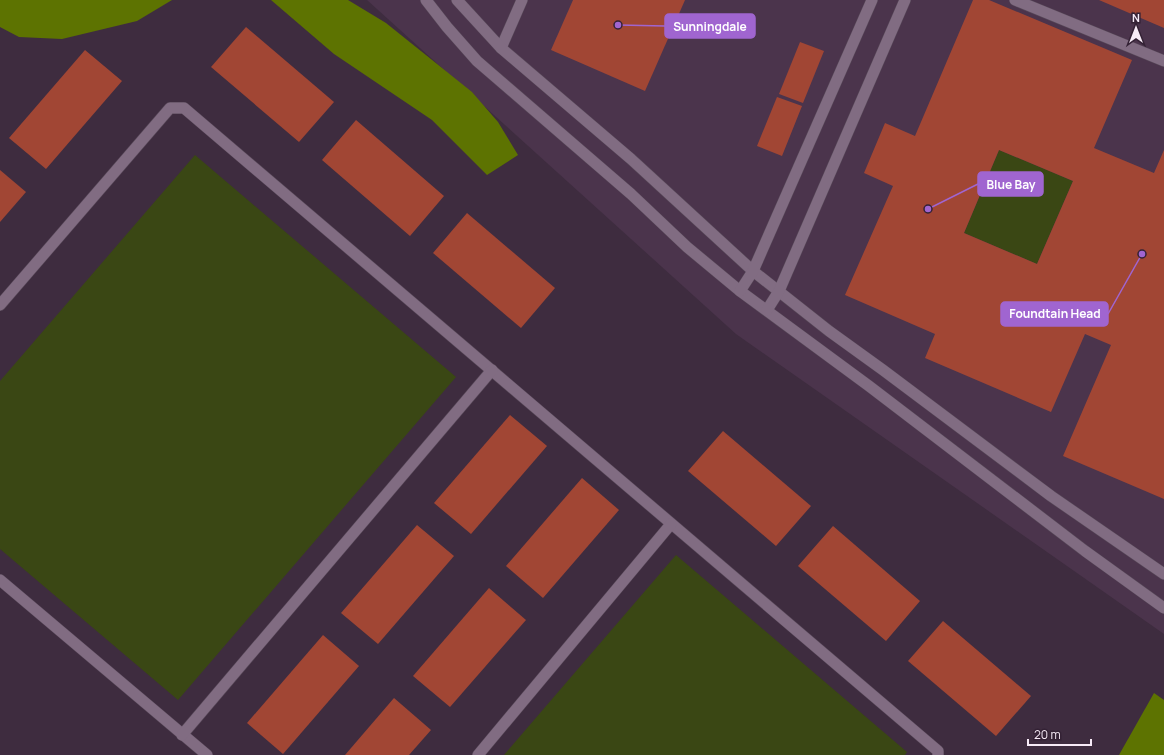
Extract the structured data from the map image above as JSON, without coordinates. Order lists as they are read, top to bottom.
{
  "places": ["Sunningdale", "Blue Bay", "Foundtain Head"],
  "scale_bar": "20 m",
  "north": "top"
}
